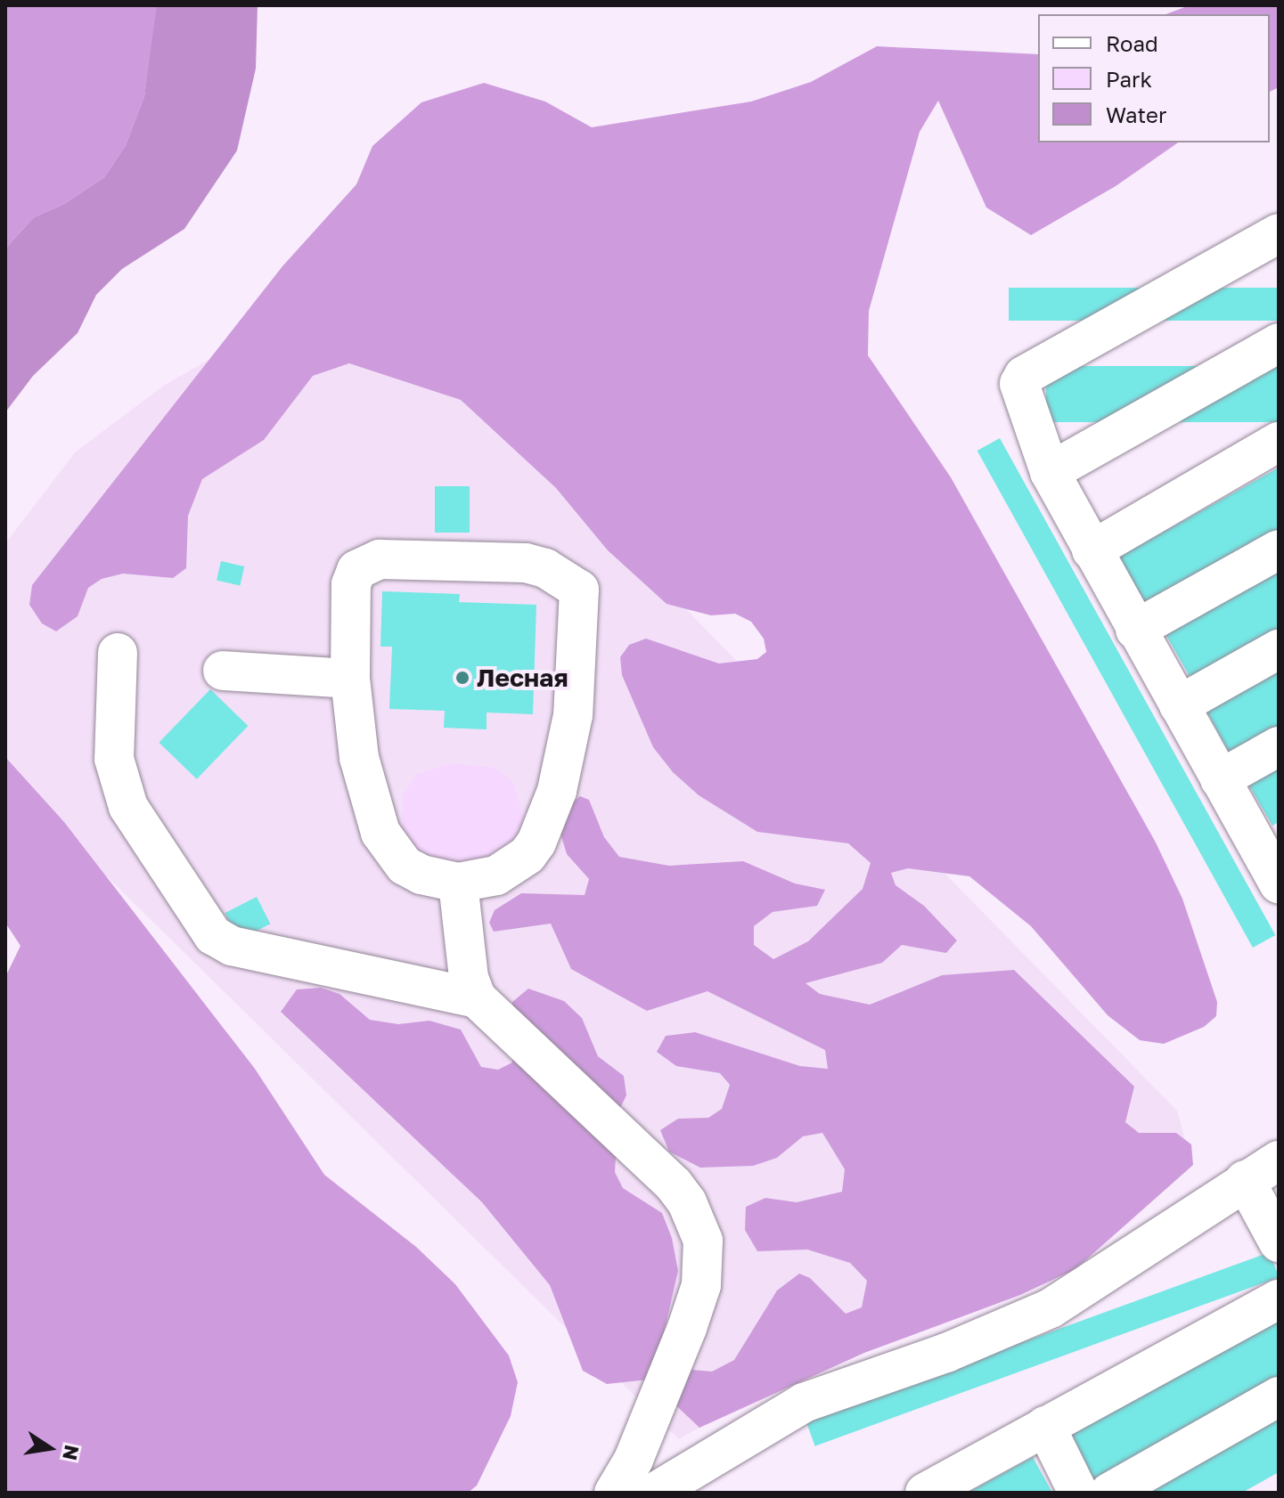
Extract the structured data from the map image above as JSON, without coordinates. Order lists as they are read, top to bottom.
{
  "places": ["Лесная"],
  "legend": ["Road", "Park", "Water"],
  "north": "right"
}
